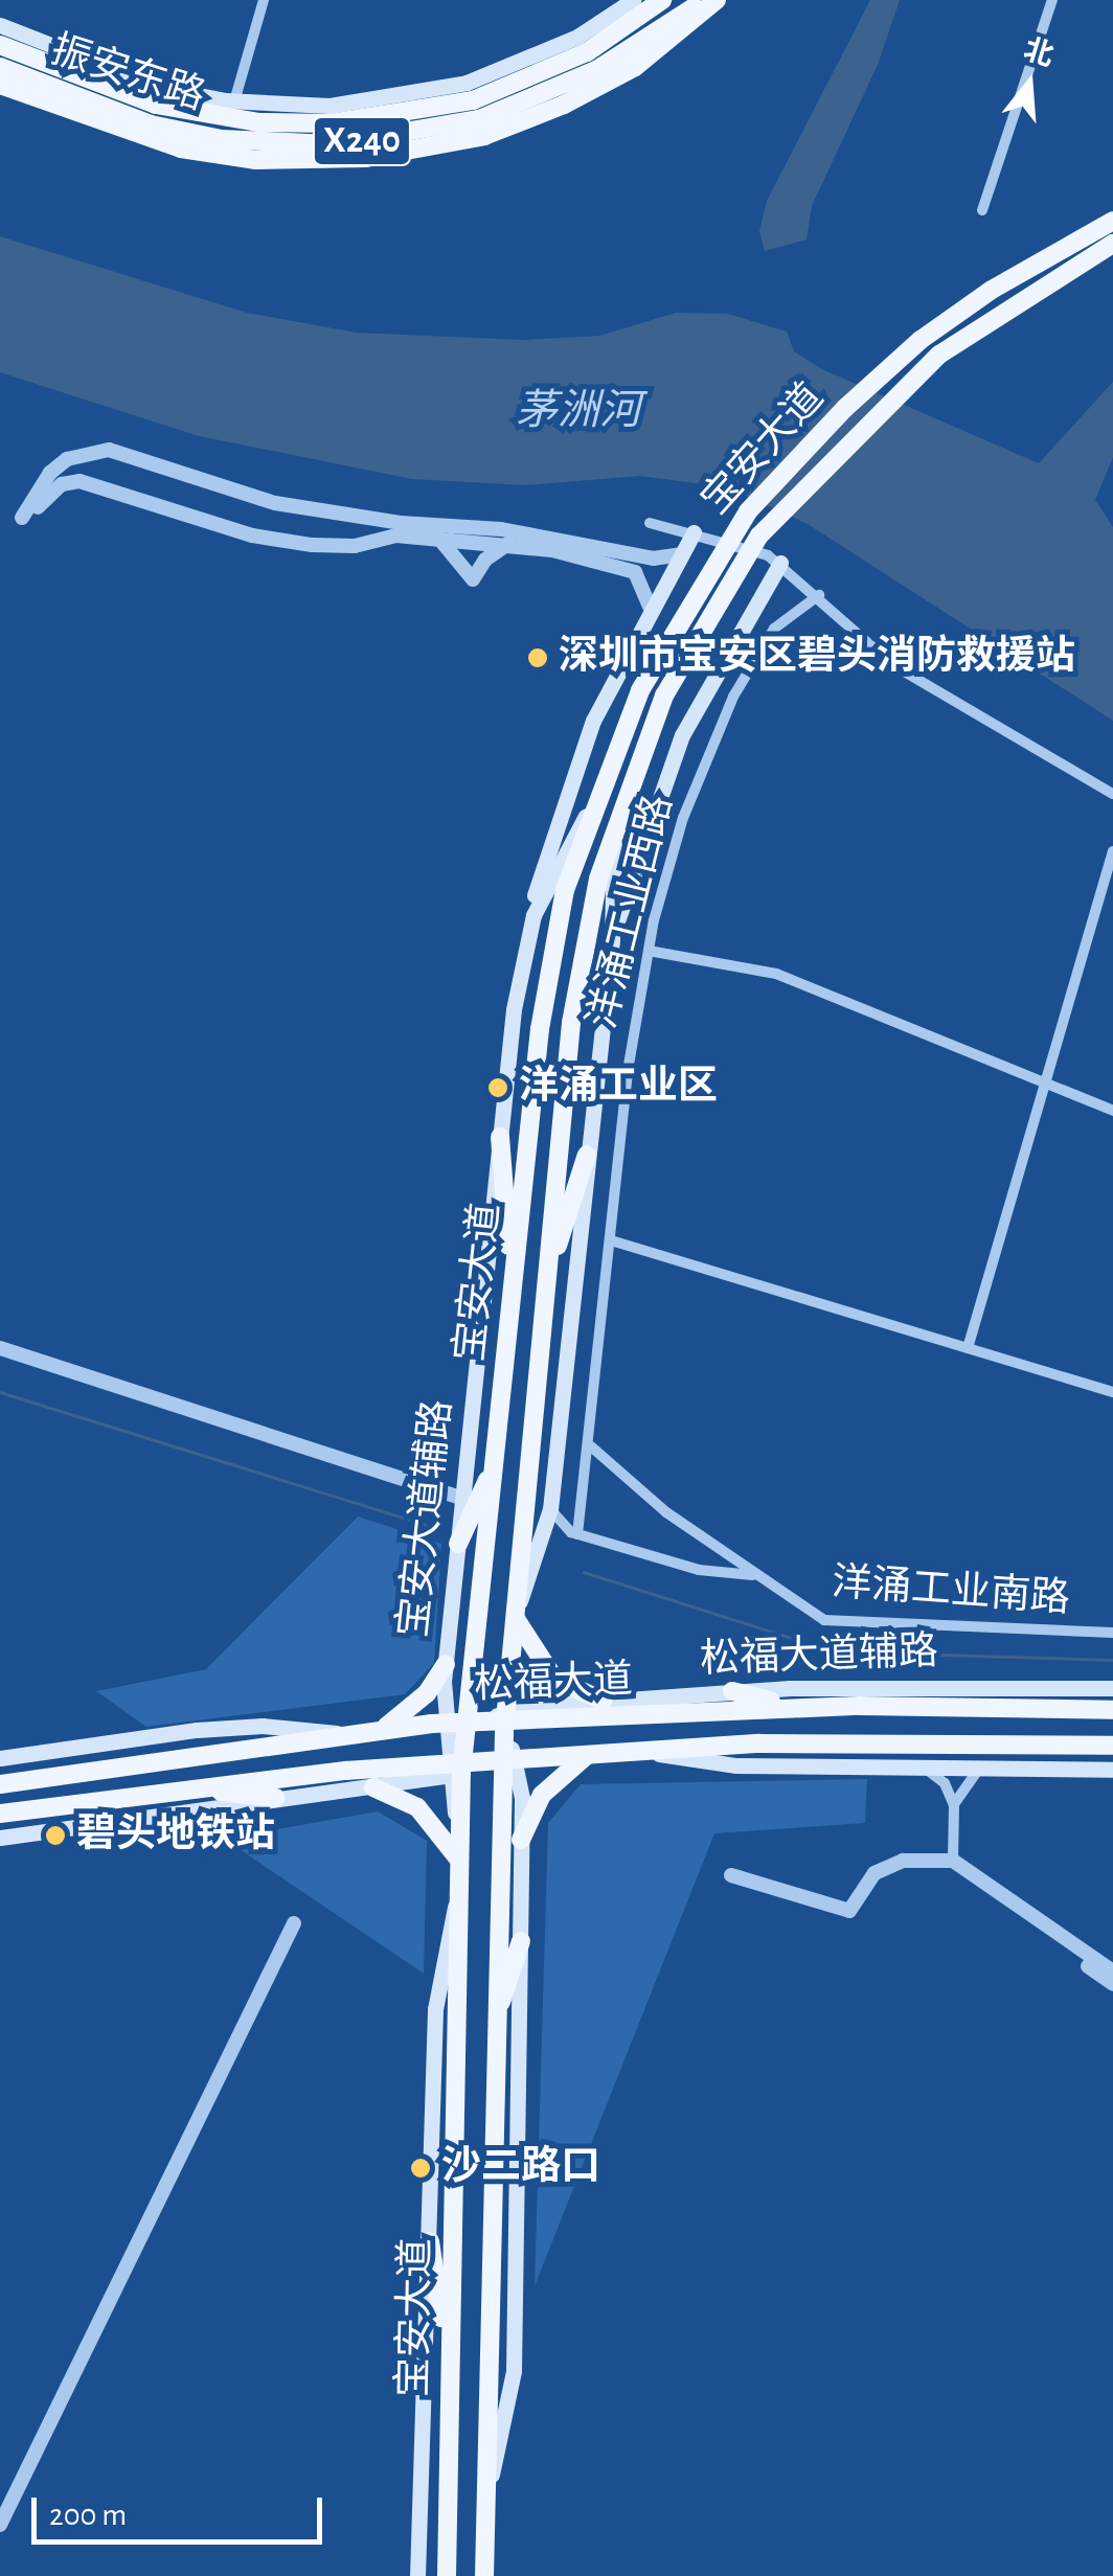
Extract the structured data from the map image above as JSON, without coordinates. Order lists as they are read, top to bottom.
{
  "streets": {
    "main road": [
      "振安东路",
      "X240",
      "宝安大道",
      "宝安大道辅路",
      "松福大道辅路",
      "松福大道"
    ],
    "street": ["洋涌工业西路", "洋涌工业南路"]
  },
  "crossings": [
    ["宝安大道", "宝安大道辅路"],
    ["宝安大道", "松福大道辅路"],
    ["宝安大道", "松福大道"],
    ["洋涌工业西路", "洋涌工业南路"],
    ["宝安大道辅路", "松福大道"],
    ["松福大道辅路", "松福大道"]
  ],
  "water": ["茅洲河"],
  "places": [
    "深圳市宝安区碧头消防救援站",
    "洋涌工业区",
    "碧头地铁站",
    "沙二路口"
  ],
  "scale_bar": "200 m",
  "north": "top"
}
